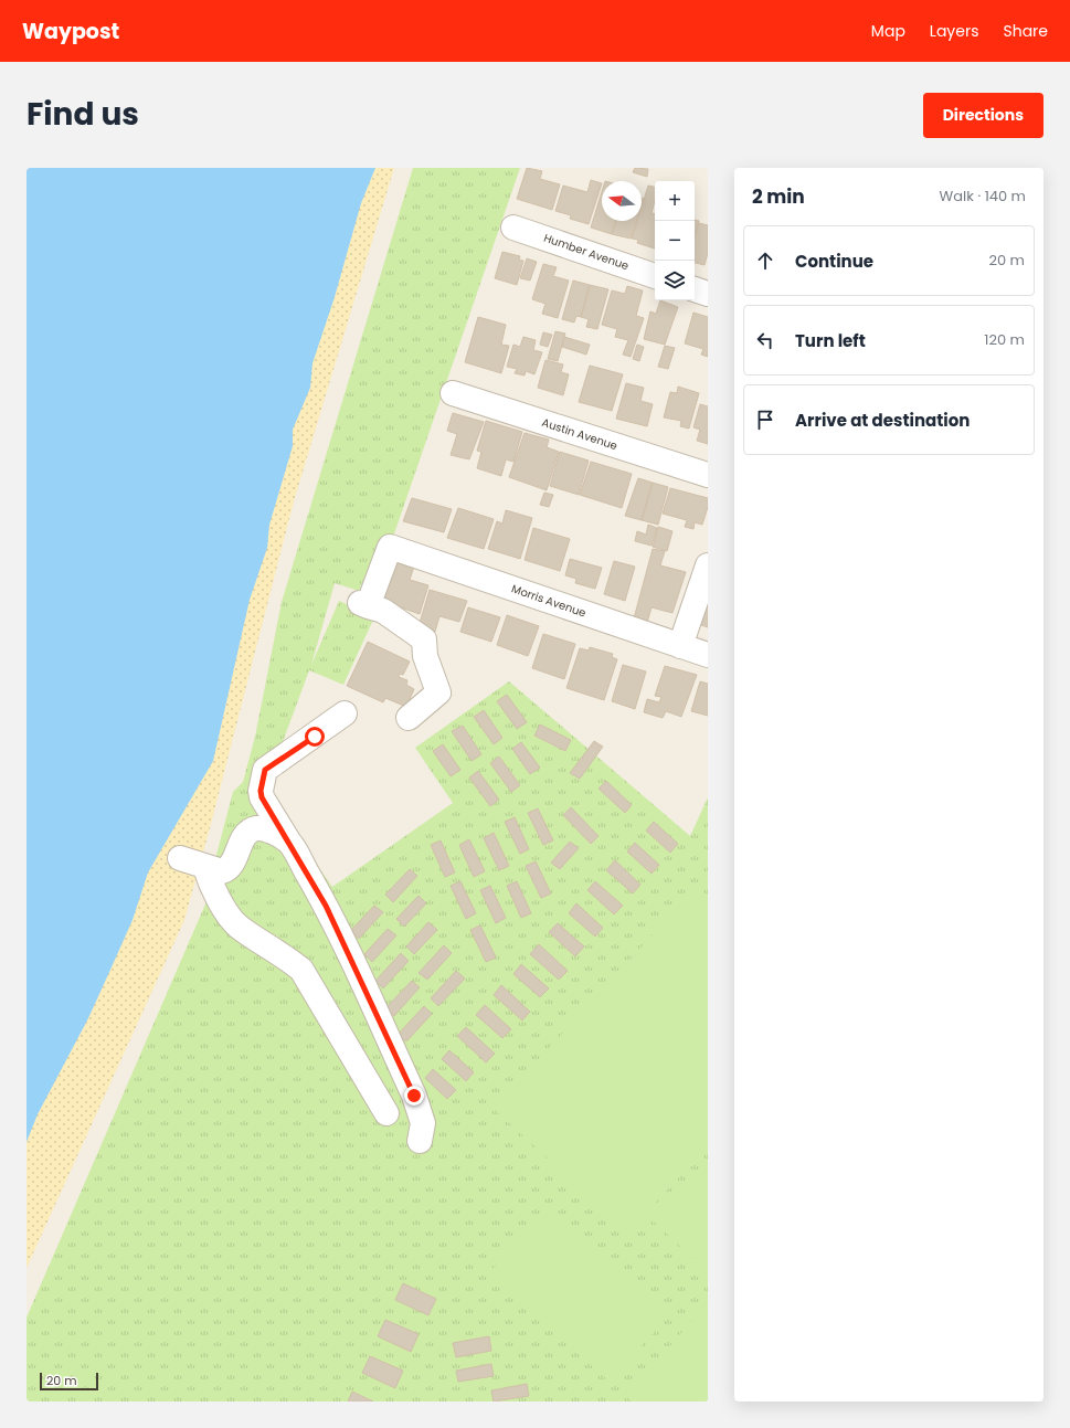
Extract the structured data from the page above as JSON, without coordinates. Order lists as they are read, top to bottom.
{
  "streets": {
    "street": ["Humber Avenue", "Austin Avenue", "Morris Avenue"]
  },
  "scale_bar": "20 m",
  "north": "left",
  "page": {
    "header": "Waypost",
    "nav": ["Map", "Layers", "Share"],
    "title": "Find us",
    "buttons": "Directions",
    "heading": ["2 min", "Walk · 140 m"],
    "map_buttons": ["+", "−"],
    "list": [
      ["Continue", "20 m"],
      ["Turn left", "120 m"],
      "Arrive at destination"
    ],
    "scale": "20 m"
  }
}
